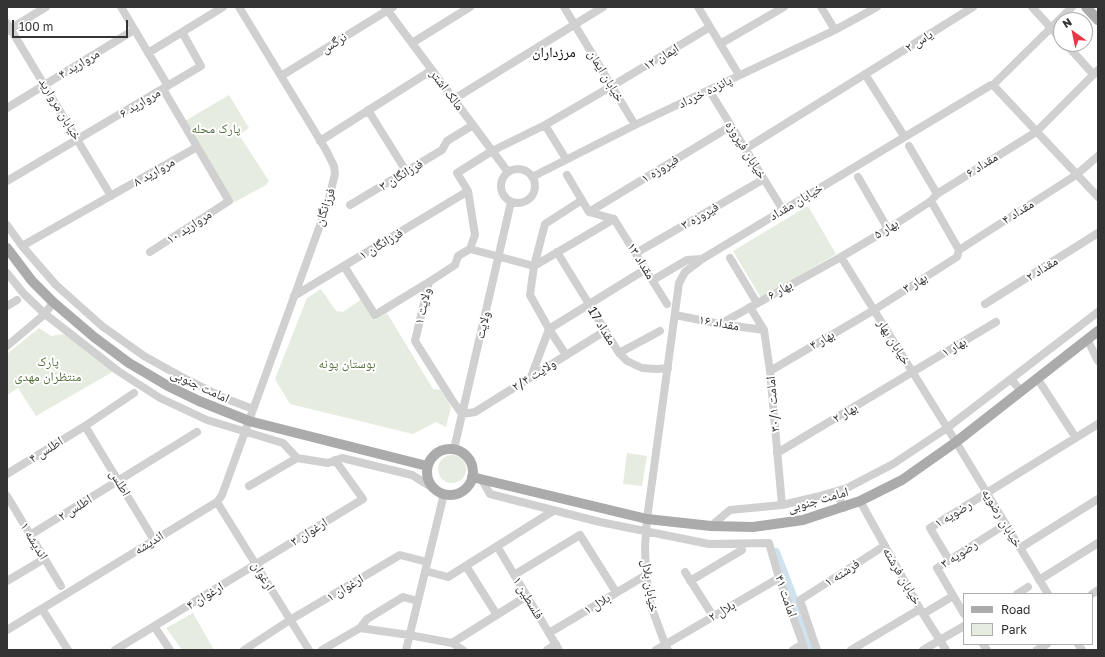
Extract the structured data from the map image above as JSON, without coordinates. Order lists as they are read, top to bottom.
{
  "streets": {
    "main road": ["امامت جنوبی"],
    "street": [
      "یاس ۲",
      "نرگس",
      "ایمان ۱۲",
      "مروارید ۴",
      "خیابان ایمان",
      "مالک اشتر",
      "پانزده خرداد",
      "مروارید ۶",
      "خیابان مروارید",
      "خیابان فیروزه",
      "مقداد ۶",
      "فیروزه ۱",
      "مروارید ۸",
      "فرزانگان ۳",
      "خیابان مقداد",
      "فرزانگان",
      "مقداد ۴",
      "فیروزه ۳",
      "مروارید ۱۰",
      "بهار ۵",
      "فرزانگان ۱",
      "مقداد ۱۳",
      "مقداد ۲",
      "بهار ۳",
      "بهار ۶",
      "ولایت ۱",
      "مقداد ۱۶",
      "ولایت",
      "مقداد 17",
      "بهار ۴",
      "خیابان بهار",
      "بهار ۱",
      "ولایت ۲/۴",
      "امامت ۳۰/۱",
      "بهار ۲",
      "اطلس ۴",
      "اطلس",
      "اطلس ۲",
      "رضویه ۱",
      "خیابان رضویه",
      "ارغوان ۳",
      "اندیشه ۱",
      "اندیشه",
      "رضویه ۳",
      "فرشته ۱",
      "ارغوان",
      "خیابان فرشته",
      "خیابان بلال",
      "ارغوان ۱",
      "ارغوان ۴",
      "امامت ۴۱",
      "فلسطین ۱",
      "بلال ۱",
      "بلال ۲"
    ]
  },
  "crossings": [
    ["یاس ۲", "خیابان فیروزه"],
    ["نرگس", "مالک اشتر"],
    ["نرگس", "فرزانگان"],
    ["ایمان ۱۲", "خیابان ایمان"],
    ["ایمان ۱۲", "مالک اشتر"],
    ["ایمان ۱۲", "فرزانگان ۱"],
    ["مروارید ۴", "خیابان مروارید"],
    ["خیابان ایمان", "پانزده خرداد"],
    ["مالک اشتر", "پانزده خرداد"],
    ["مالک اشتر", "فرزانگان ۳"],
    ["مالک اشتر", "ولایت"],
    ["پانزده خرداد", "خیابان فیروزه"],
    ["پانزده خرداد", "ولایت"],
    ["مروارید ۶", "خیابان مروارید"],
    ["خیابان مروارید", "مروارید ۸"],
    ["خیابان فیروزه", "فیروزه ۱"],
    ["خیابان فیروزه", "خیابان مقداد"],
    ["خیابان فیروزه", "فیروزه ۳"],
    ["مقداد ۶", "بهار ۵"],
    ["مروارید ۸", "مروارید ۱۰"],
    ["خیابان مقداد", "مقداد ۱۶"],
    ["خیابان مقداد", "مقداد 17"],
    ["خیابان مقداد", "امامت جنوبی"],
    ["خیابان مقداد", "خیابان بلال"],
    ["فرزانگان", "فرزانگان ۱"],
    ["فرزانگان", "امامت جنوبی"],
    ["مقداد ۴", "بهار ۳"],
    ["فیروزه ۳", "مقداد ۱۳"],
    ["بهار ۵", "بهار ۶"],
    ["بهار ۵", "خیابان بهار"],
    ["فرزانگان ۱", "ولایت ۱"],
    ["بهار ۳", "بهار ۴"],
    ["بهار ۳", "خیابان بهار"],
    ["بهار ۶", "مقداد ۱۶"],
    ["بهار ۶", "خیابان بهار"],
    ["بهار ۶", "امامت ۳۰/۱"],
    ["ولایت ۱", "ولایت"],
    ["ولایت ۱", "ولایت ۲/۴"],
    ["مقداد ۱۶", "امامت ۳۰/۱"],
    ["ولایت", "ولایت ۲/۴"],
    ["ولایت", "امامت جنوبی"],
    ["مقداد 17", "ولایت ۲/۴"],
    ["بهار ۴", "خیابان بهار"],
    ["بهار ۴", "امامت ۳۰/۱"],
    ["خیابان بهار", "بهار ۱"],
    ["خیابان بهار", "امامت جنوبی"],
    ["خیابان بهار", "بهار ۲"],
    ["خیابان بهار", "خیابان رضویه"],
    ["بهار ۱", "بهار ۲"],
    ["امامت جنوبی", "خیابان رضویه"],
    ["امامت جنوبی", "خیابان فرشته"],
    ["امامت جنوبی", "خیابان بلال"],
    ["امامت ۳۰/۱", "بهار ۲"],
    ["اطلس ۴", "اطلس"],
    ["اطلس", "اطلس ۲"],
    ["اطلس", "اندیشه"],
    ["اطلس ۲", "اندیشه ۱"],
    ["رضویه ۱", "خیابان رضویه"],
    ["رضویه ۱", "رضویه ۳"],
    ["خیابان رضویه", "رضویه ۳"],
    ["ارغوان ۳", "ارغوان"],
    ["ارغوان ۳", "ارغوان ۴"],
    ["اندیشه", "ارغوان"],
    ["فرشته ۱", "خیابان فرشته"],
    ["ارغوان", "ارغوان ۱"],
    ["ارغوان", "ارغوان ۴"],
    ["خیابان بلال", "بلال ۱"],
    ["خیابان بلال", "بلال ۲"],
    ["امامت ۴۱", "بلال ۲"],
    ["فلسطین ۱", "بلال ۱"]
  ],
  "districts": ["مرزداران"],
  "parks": ["پارک محله", "پارک منتظران مهدی", "بوستان پونه"],
  "legend": ["Road", "Park"],
  "scale_bar": "100 m",
  "north": "top left"
}
